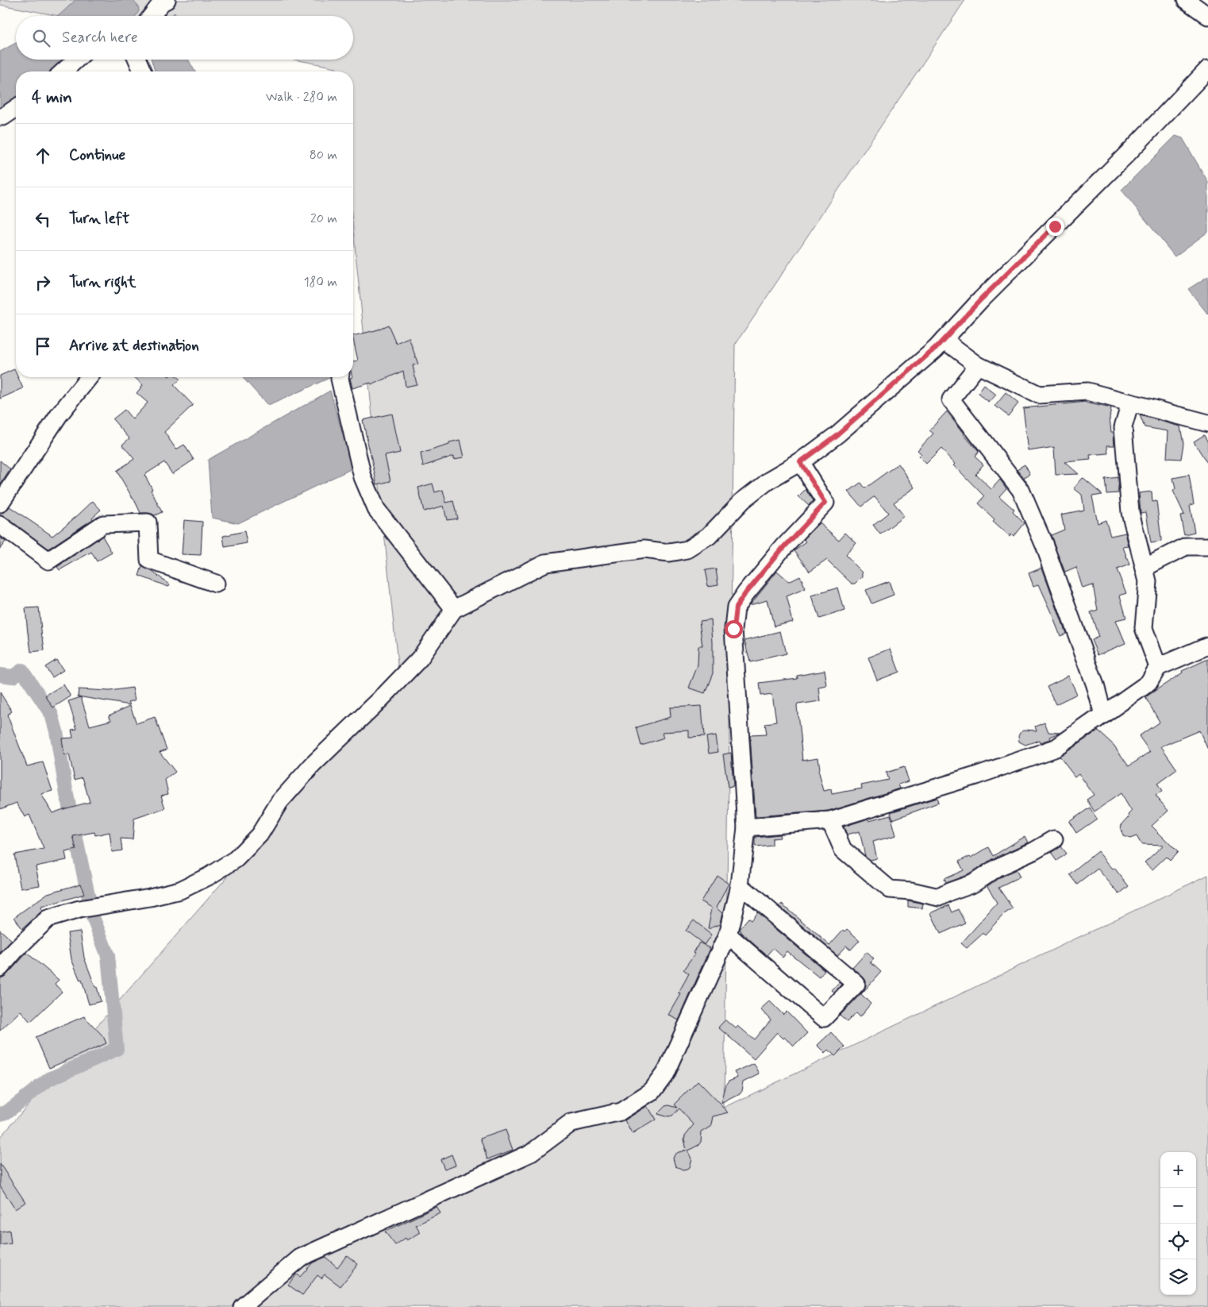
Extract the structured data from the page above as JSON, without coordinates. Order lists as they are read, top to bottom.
{
  "page": {
    "search": "Search here",
    "heading": ["4 min", "Walk · 280 m"],
    "list": [
      ["Continue", "80 m"],
      ["Turn left", "20 m"],
      ["Turn right", "180 m"],
      "Arrive at destination"
    ],
    "map_buttons": ["+", "−"]
  }
}
